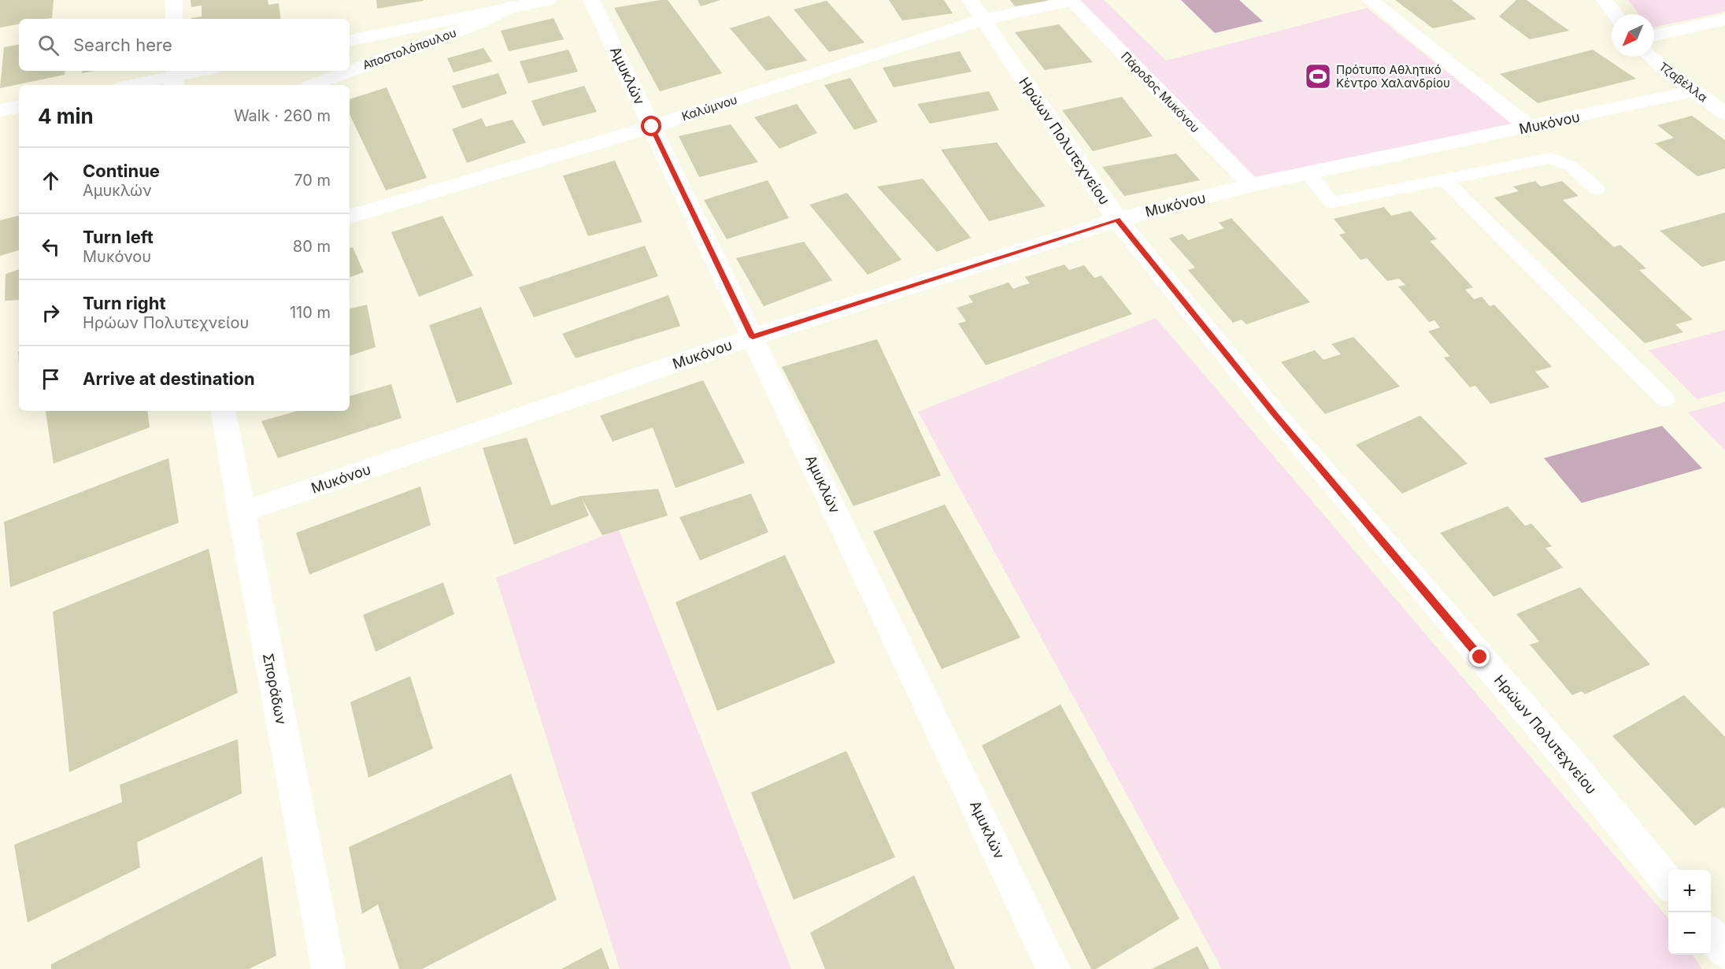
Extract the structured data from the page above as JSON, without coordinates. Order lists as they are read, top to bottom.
{
  "streets": {
    "street": [
      "Αποστολόπουλου",
      "Αμυκλών",
      "Τζαβέλλα",
      "Πάροδος Μυκόνου",
      "Καλύμνου",
      "Μυκόνου",
      "Ηρώων Πολυτεχνείου",
      "Σποράδων"
    ]
  },
  "crossings": [
    ["Αμυκλών", "Καλύμνου"],
    ["Αμυκλών", "Μυκόνου"],
    ["Τζαβέλλα", "Μυκόνου"],
    ["Πάροδος Μυκόνου", "Καλύμνου"],
    ["Πάροδος Μυκόνου", "Μυκόνου"],
    ["Καλύμνου", "Ηρώων Πολυτεχνείου"],
    ["Μυκόνου", "Ηρώων Πολυτεχνείου"],
    ["Μυκόνου", "Σποράδων"]
  ],
  "places": {
    "sports": ["Πρότυπο Αθλητικό Κέντρο Χαλανδρίου"]
  },
  "north": "bottom left",
  "page": {
    "search": "Search here",
    "heading": ["4 min", "Walk · 260 m"],
    "list": [
      ["Continue", "Αμυκλών", "70 m"],
      ["Turn left", "Μυκόνου", "80 m"],
      ["Turn right", "Ηρώων Πολυτεχνείου", "110 m"],
      "Arrive at destination"
    ],
    "map_buttons": ["+", "−"]
  }
}
